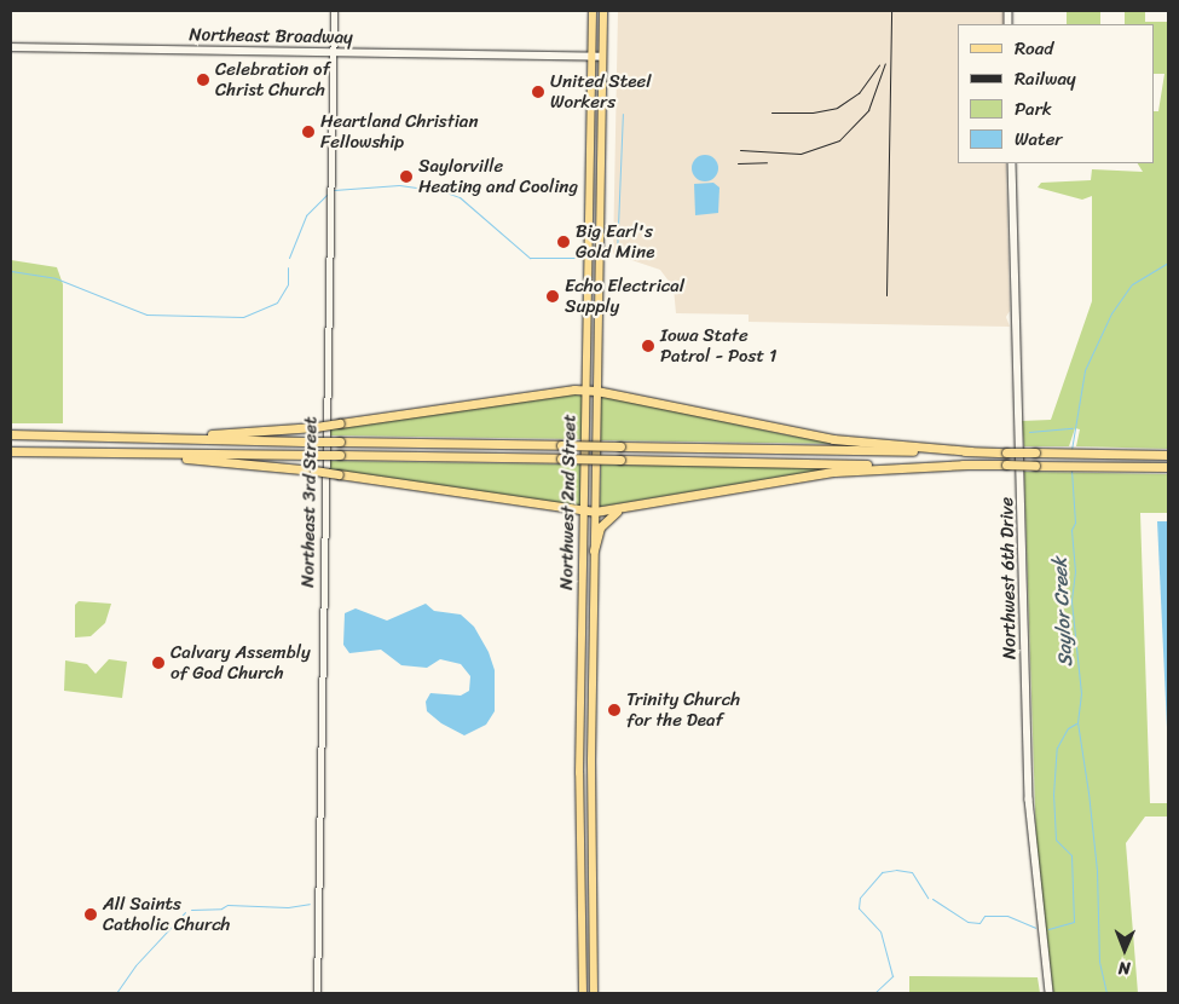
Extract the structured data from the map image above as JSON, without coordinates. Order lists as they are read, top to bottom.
{
  "streets": {
    "main road": ["Northeast Broadway", "Northwest 2nd Street", "Northwest 6th Drive"],
    "street": ["Northeast 3rd Street"]
  },
  "crossings": [
    ["Northeast Broadway", "Northeast 3rd Street"],
    ["Northeast Broadway", "Northwest 2nd Street"]
  ],
  "water": ["Saylor Creek"],
  "places": [
    "Celebration of Christ Church",
    "United Steel Workers",
    "Heartland Christian Fellowship",
    "Saylorville Heating and Cooling",
    "Big Earl's Gold Mine",
    "Echo Electrical Supply",
    "Iowa State Patrol - Post 1",
    "Calvary Assembly of God Church",
    "Trinity Church for the Deaf",
    "All Saints Catholic Church"
  ],
  "legend": [
    "Road",
    "Railway",
    "Park",
    "Water"
  ],
  "north": "bottom"
}
